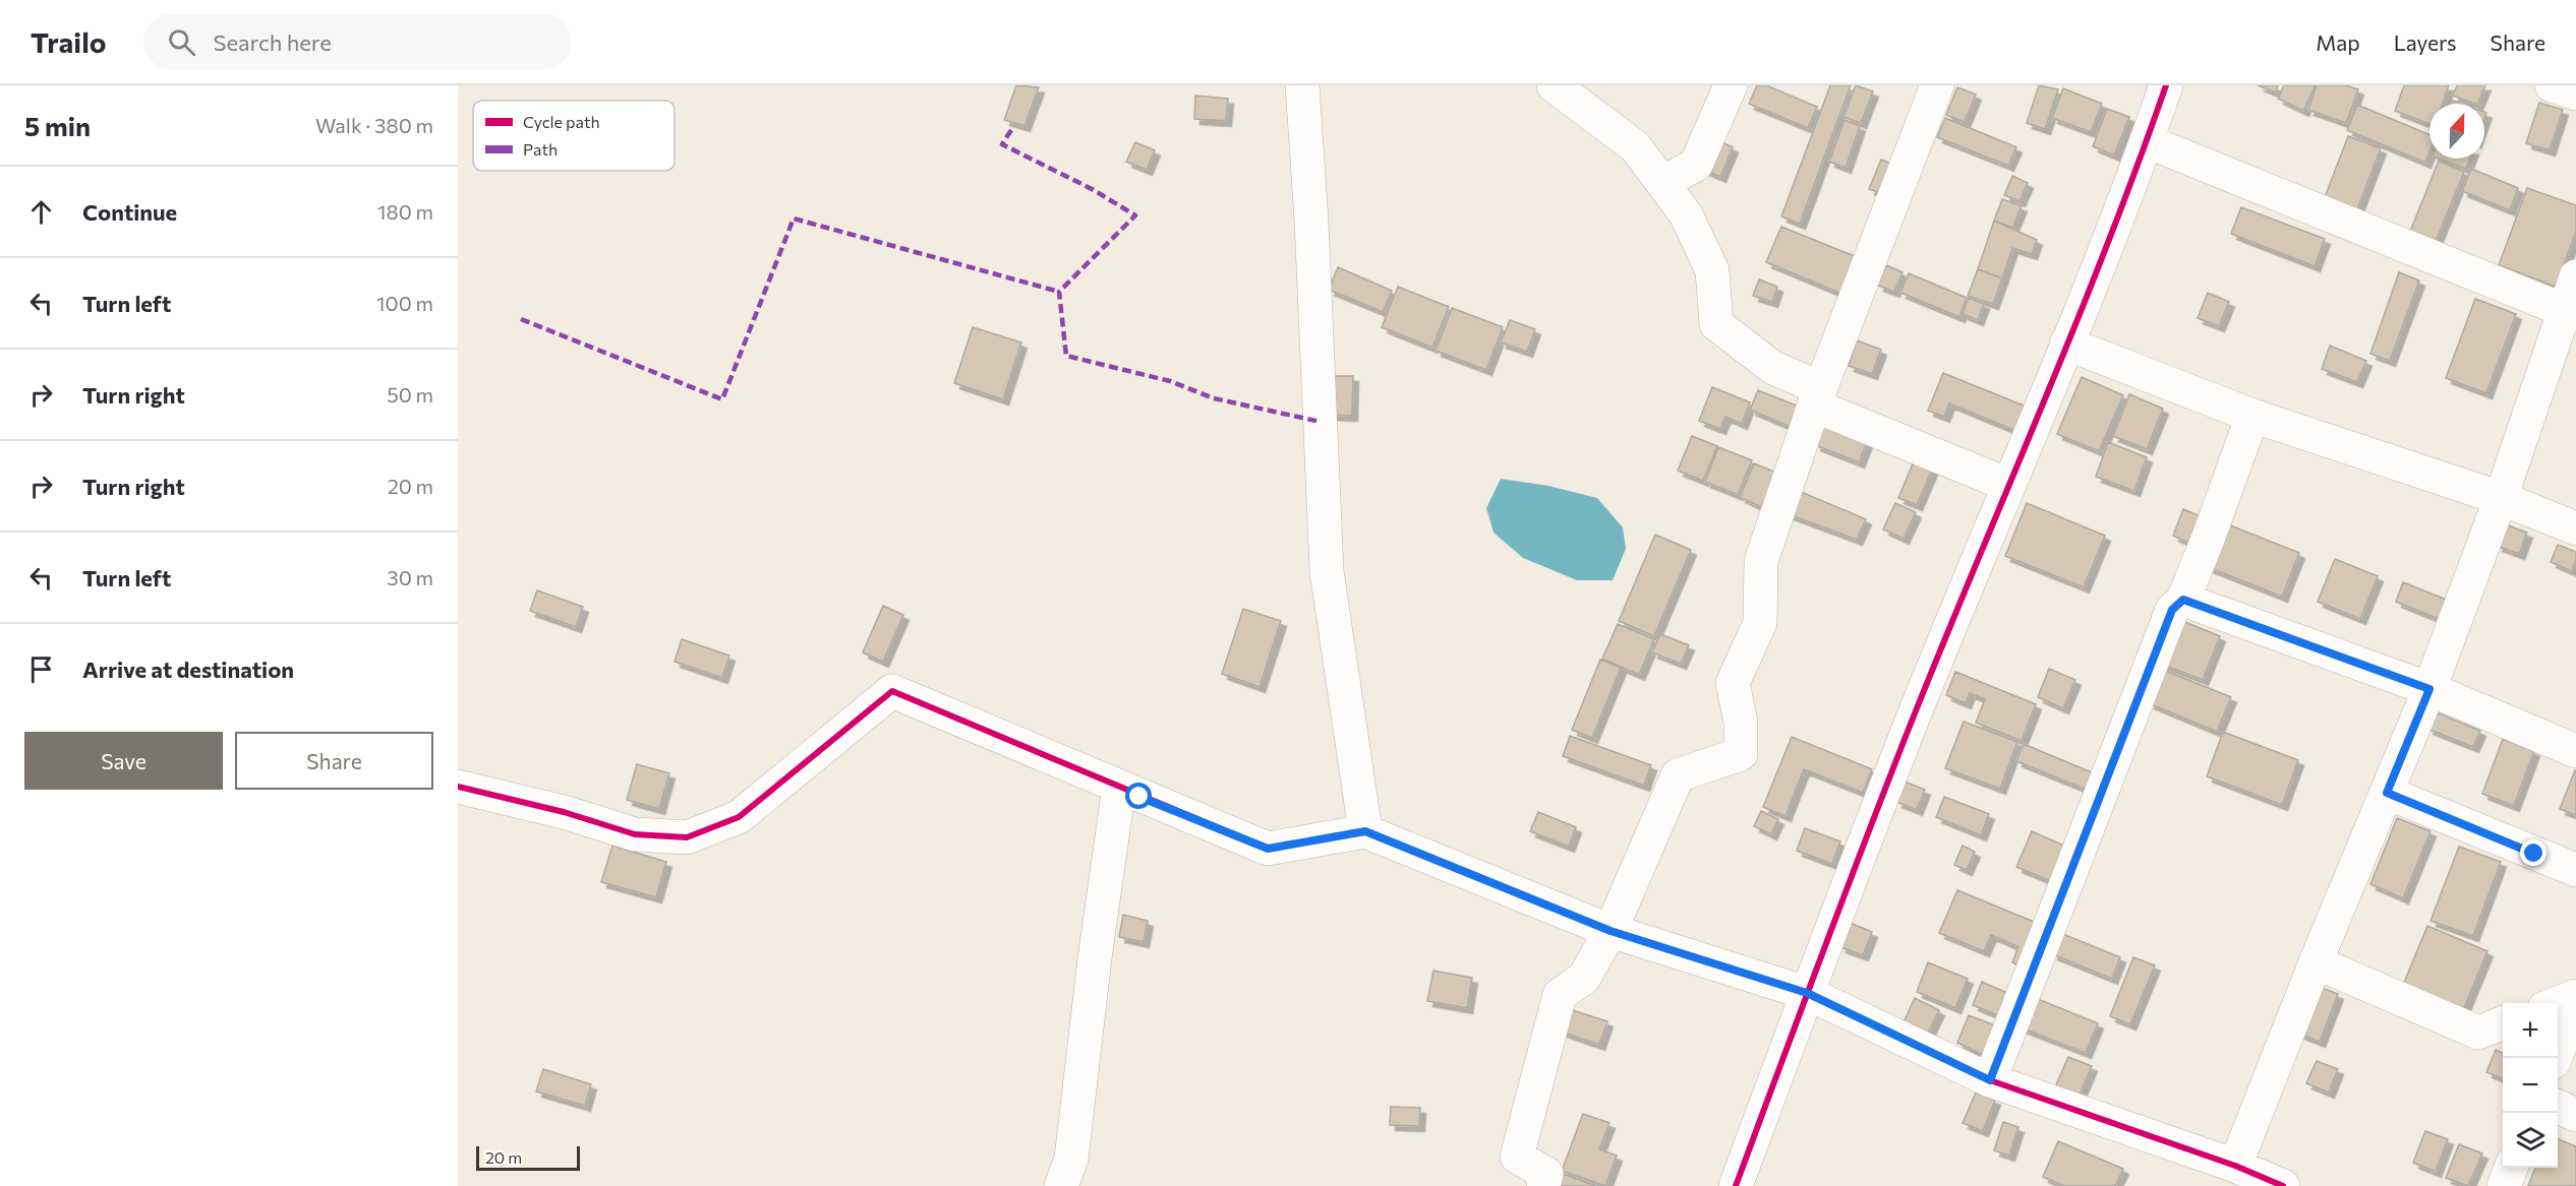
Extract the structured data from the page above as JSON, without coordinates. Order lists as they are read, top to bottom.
{
  "legend": ["Cycle path", "Path"],
  "scale_bar": "20 m",
  "north": "top",
  "page": {
    "header": "Trailo",
    "search": "Search here",
    "nav": ["Map", "Layers", "Share"],
    "heading": ["5 min", "Walk · 380 m"],
    "list": [
      ["Continue", "180 m"],
      ["Turn left", "100 m"],
      ["Turn right", "50 m"],
      ["Turn right", "20 m"],
      ["Turn left", "30 m"],
      "Arrive at destination"
    ],
    "buttons": ["Save", "Share"],
    "map_buttons": ["+", "−"],
    "scale": "20 m"
  }
}
